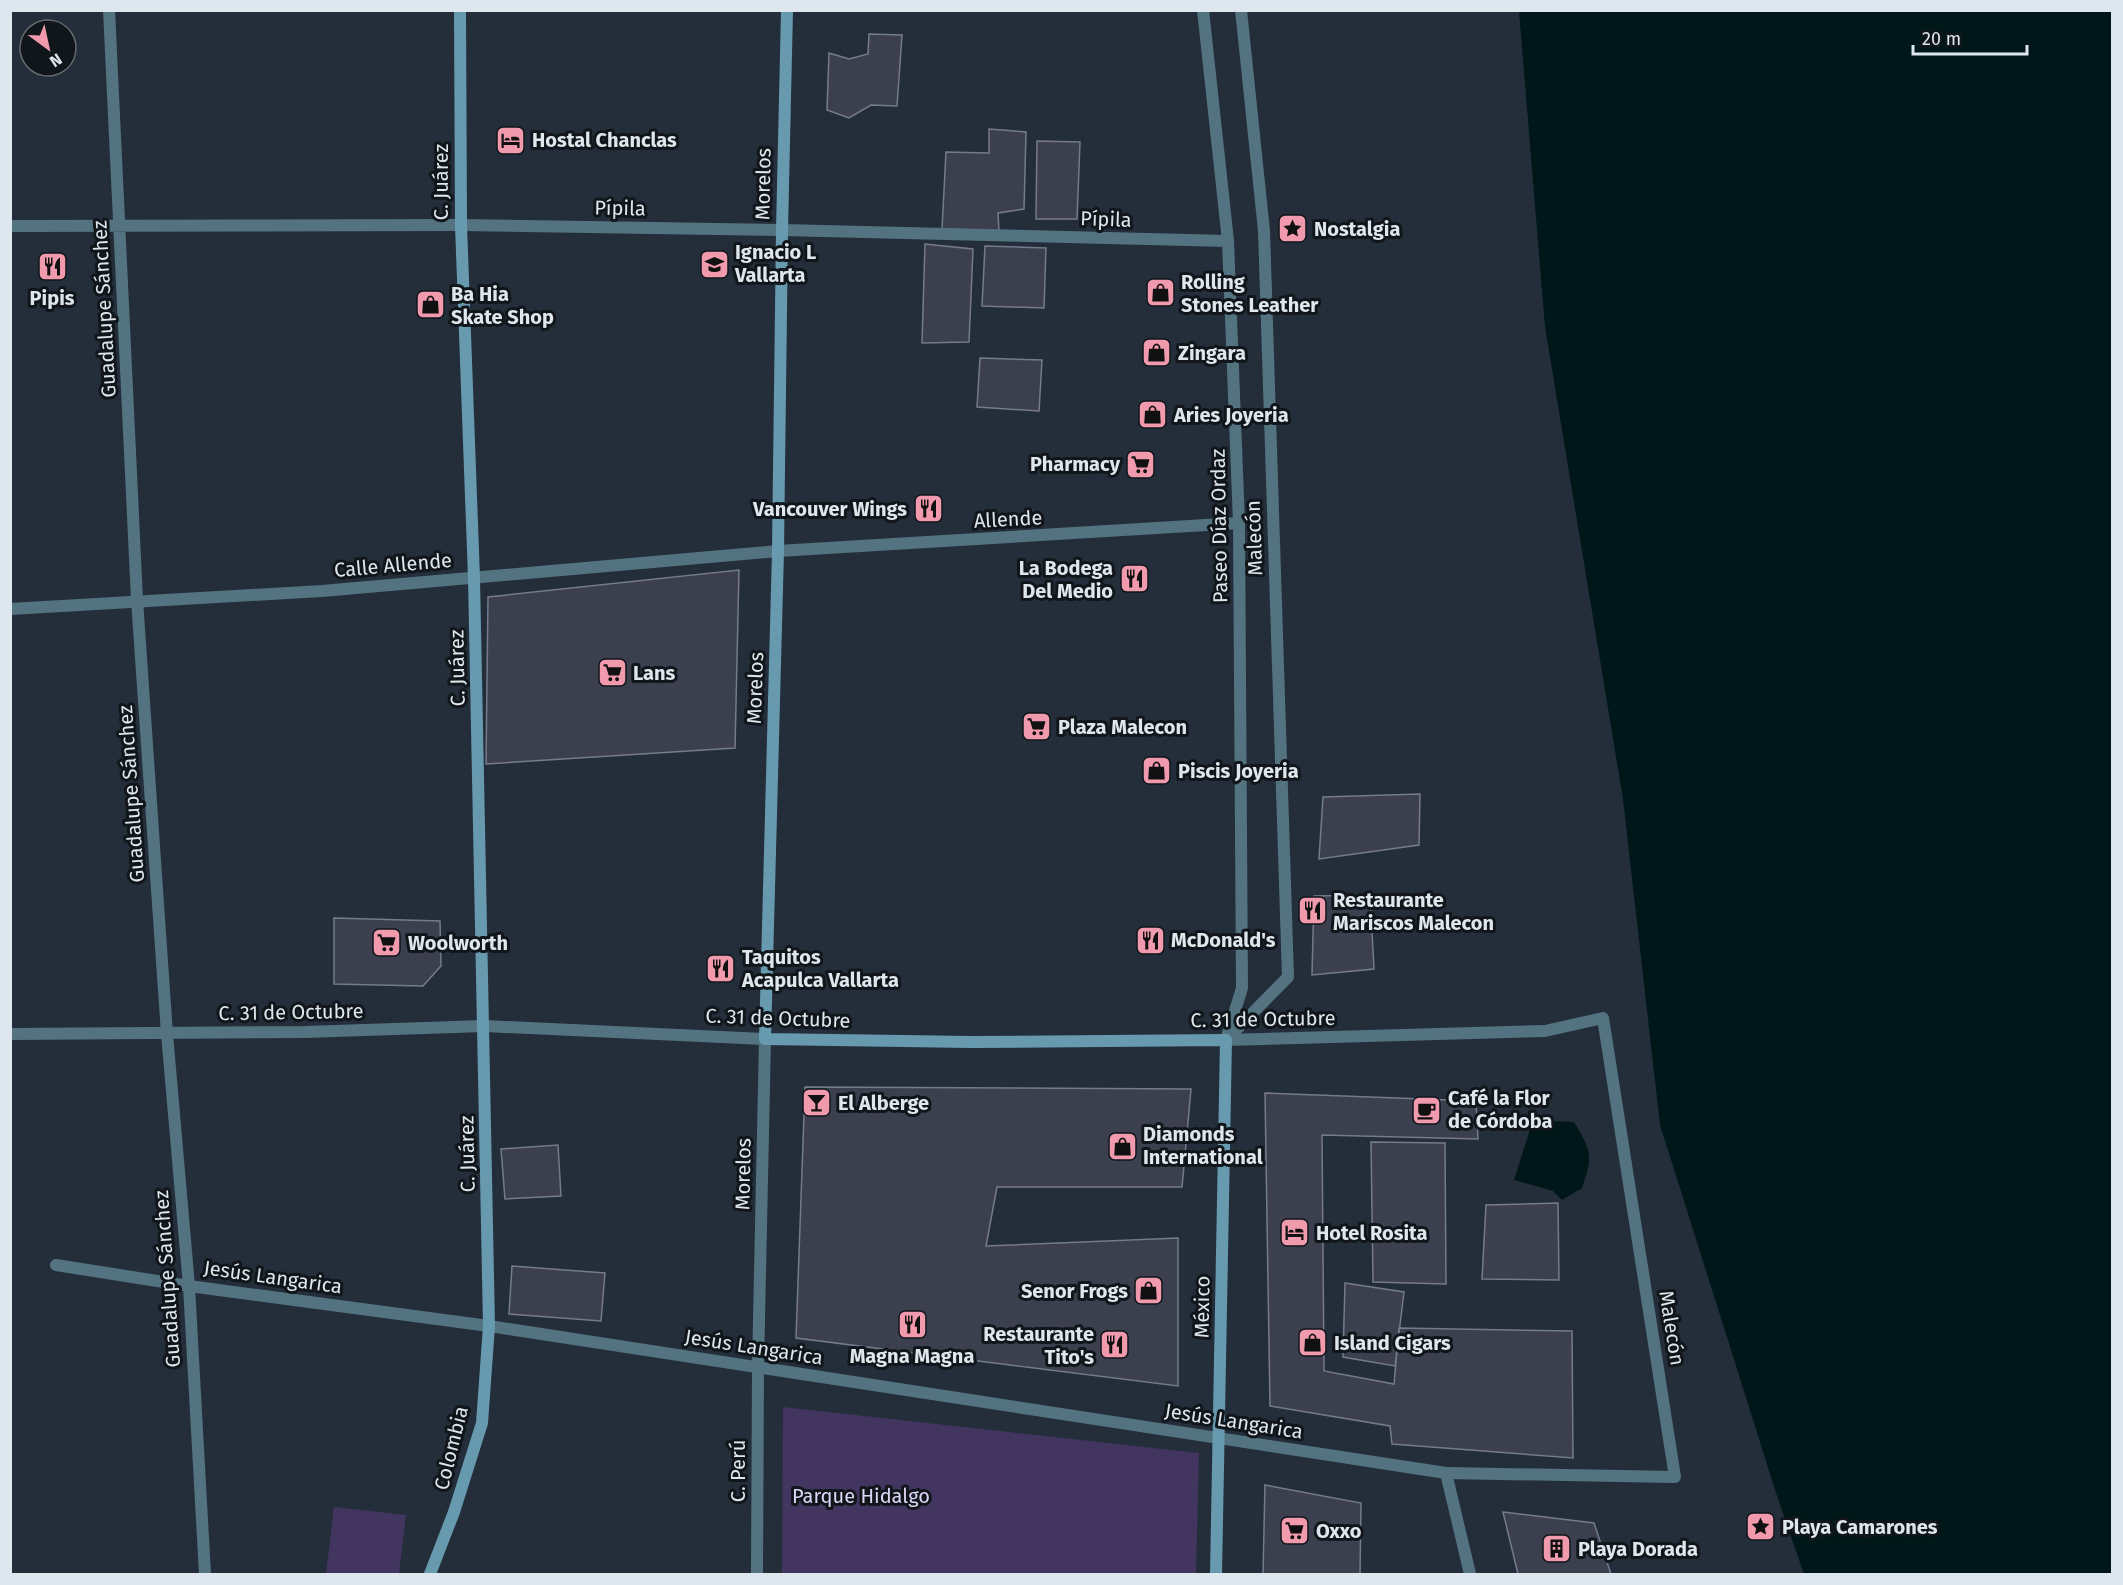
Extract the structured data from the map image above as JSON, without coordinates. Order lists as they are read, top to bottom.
{
  "streets": {
    "main road": [
      "C. Juárez",
      "Morelos",
      "C. 31 de Octubre",
      "México",
      "Colombia"
    ],
    "street": [
      "Pípila",
      "Guadalupe Sánchez",
      "Allende",
      "Paseo Díaz Ordaz",
      "Malecón",
      "Calle Allende",
      "Jesús Langarica",
      "C. Perú"
    ]
  },
  "crossings": [
    ["C. Juárez", "Pípila"],
    ["C. Juárez", "Calle Allende"],
    ["C. Juárez", "C. 31 de Octubre"],
    ["C. Juárez", "Jesús Langarica"],
    ["C. Juárez", "Colombia"],
    ["Morelos", "Pípila"],
    ["Morelos", "Allende"],
    ["Morelos", "Calle Allende"],
    ["Morelos", "C. 31 de Octubre"],
    ["Morelos", "Jesús Langarica"],
    ["Morelos", "C. Perú"],
    ["Pípila", "Guadalupe Sánchez"],
    ["Pípila", "Paseo Díaz Ordaz"],
    ["Guadalupe Sánchez", "Calle Allende"],
    ["Guadalupe Sánchez", "C. 31 de Octubre"],
    ["Guadalupe Sánchez", "Jesús Langarica"],
    ["Allende", "Paseo Díaz Ordaz"],
    ["Allende", "Calle Allende"],
    ["Paseo Díaz Ordaz", "Malecón"],
    ["Paseo Díaz Ordaz", "C. 31 de Octubre"],
    ["Paseo Díaz Ordaz", "México"],
    ["Malecón", "C. 31 de Octubre"],
    ["Malecón", "Jesús Langarica"],
    ["Malecón", "México"],
    ["C. 31 de Octubre", "México"],
    ["Jesús Langarica", "México"],
    ["Jesús Langarica", "Colombia"],
    ["Jesús Langarica", "C. Perú"]
  ],
  "parks": ["Parque Hidalgo"],
  "places": {
    "hotel": ["Hostal Chanclas", "Hotel Rosita"],
    "place": ["Nostalgia", "Playa Camarones"],
    "school or university": ["Ignacio L Vallarta"],
    "restaurant": [
      "Pipis",
      "Vancouver Wings",
      "La Bodega Del Medio",
      "Restaurante Mariscos Malecon",
      "McDonald's",
      "Taquitos Acapulca Vallarta",
      "Magna Magna",
      "Restaurante Tito's"
    ],
    "shop": [
      "Rolling Stones Leather",
      "Ba Hia Skate Shop",
      "Zingara",
      "Aries Joyeria",
      "Piscis Joyeria",
      "Diamonds International",
      "Senor Frogs",
      "Island Cigars"
    ],
    "supermarket": [
      "Pharmacy",
      "Lans",
      "Plaza Malecon",
      "Woolworth",
      "Oxxo"
    ],
    "bar": ["El Alberge"],
    "cafe": ["Café la Flor de Córdoba"],
    "building": ["Playa Dorada"]
  },
  "scale_bar": "20 m",
  "north": "bottom right"
}
